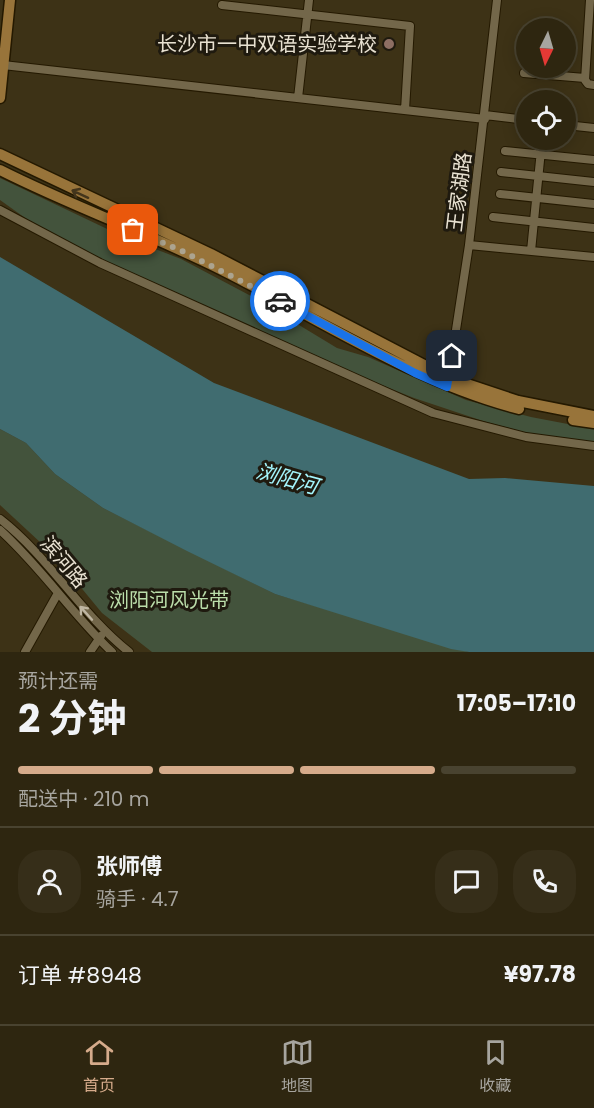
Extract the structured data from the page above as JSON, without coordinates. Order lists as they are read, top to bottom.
{
  "streets": {
    "street": ["王家湖路", "滨河路"]
  },
  "water": ["浏阳河"],
  "parks": ["浏阳河风光带"],
  "places": ["长沙市一中双语实验学校"],
  "north": "bottom",
  "page": {
    "heading": ["2 分钟", "预计还需", "17:05–17:10"],
    "panel": [
      "张师傅",
      "骑手 · 4.7",
      "订单 #8948",
      "¥97.78"
    ],
    "bar": "配送中 · 210 m",
    "tabs": ["首页", "地图", "收藏"]
  }
}
